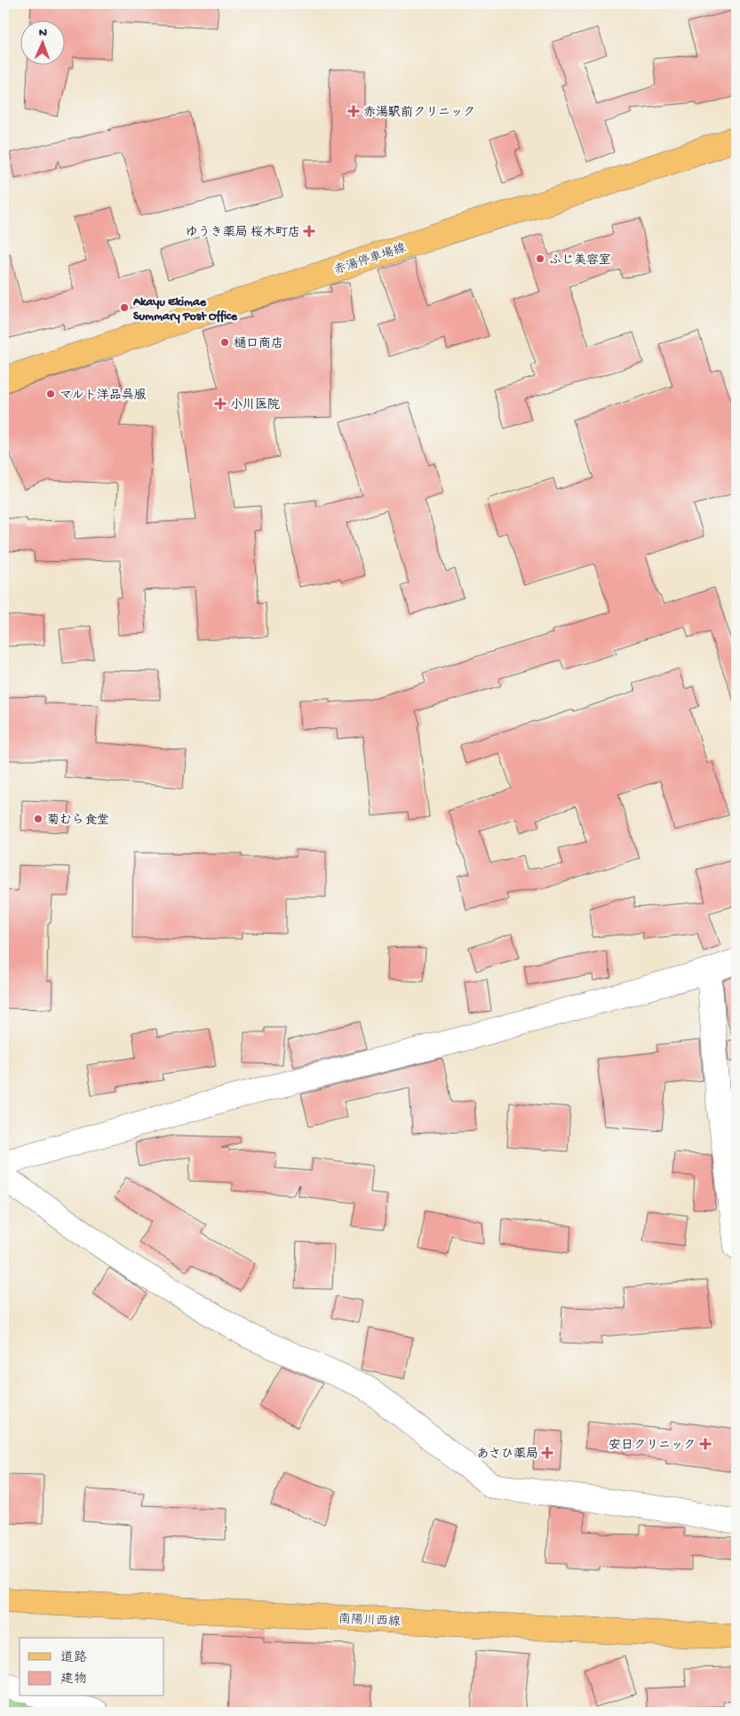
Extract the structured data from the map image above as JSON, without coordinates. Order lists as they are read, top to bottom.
{
  "streets": {
    "main road": ["赤湯停車場線", "南陽川西線"]
  },
  "places": {
    "health": [
      "赤湯駅前クリニック",
      "ゆうき薬局 桜木町店",
      "小川医院",
      "安日クリニック",
      "あさひ薬局"
    ],
    "other": [
      "ふじ美容室",
      "Akayu Ekimae Summary Post Office",
      "樋口商店",
      "マルト洋品呉服",
      "菊むら食堂"
    ]
  },
  "legend": ["道路", "建物"],
  "north": "top"
}
